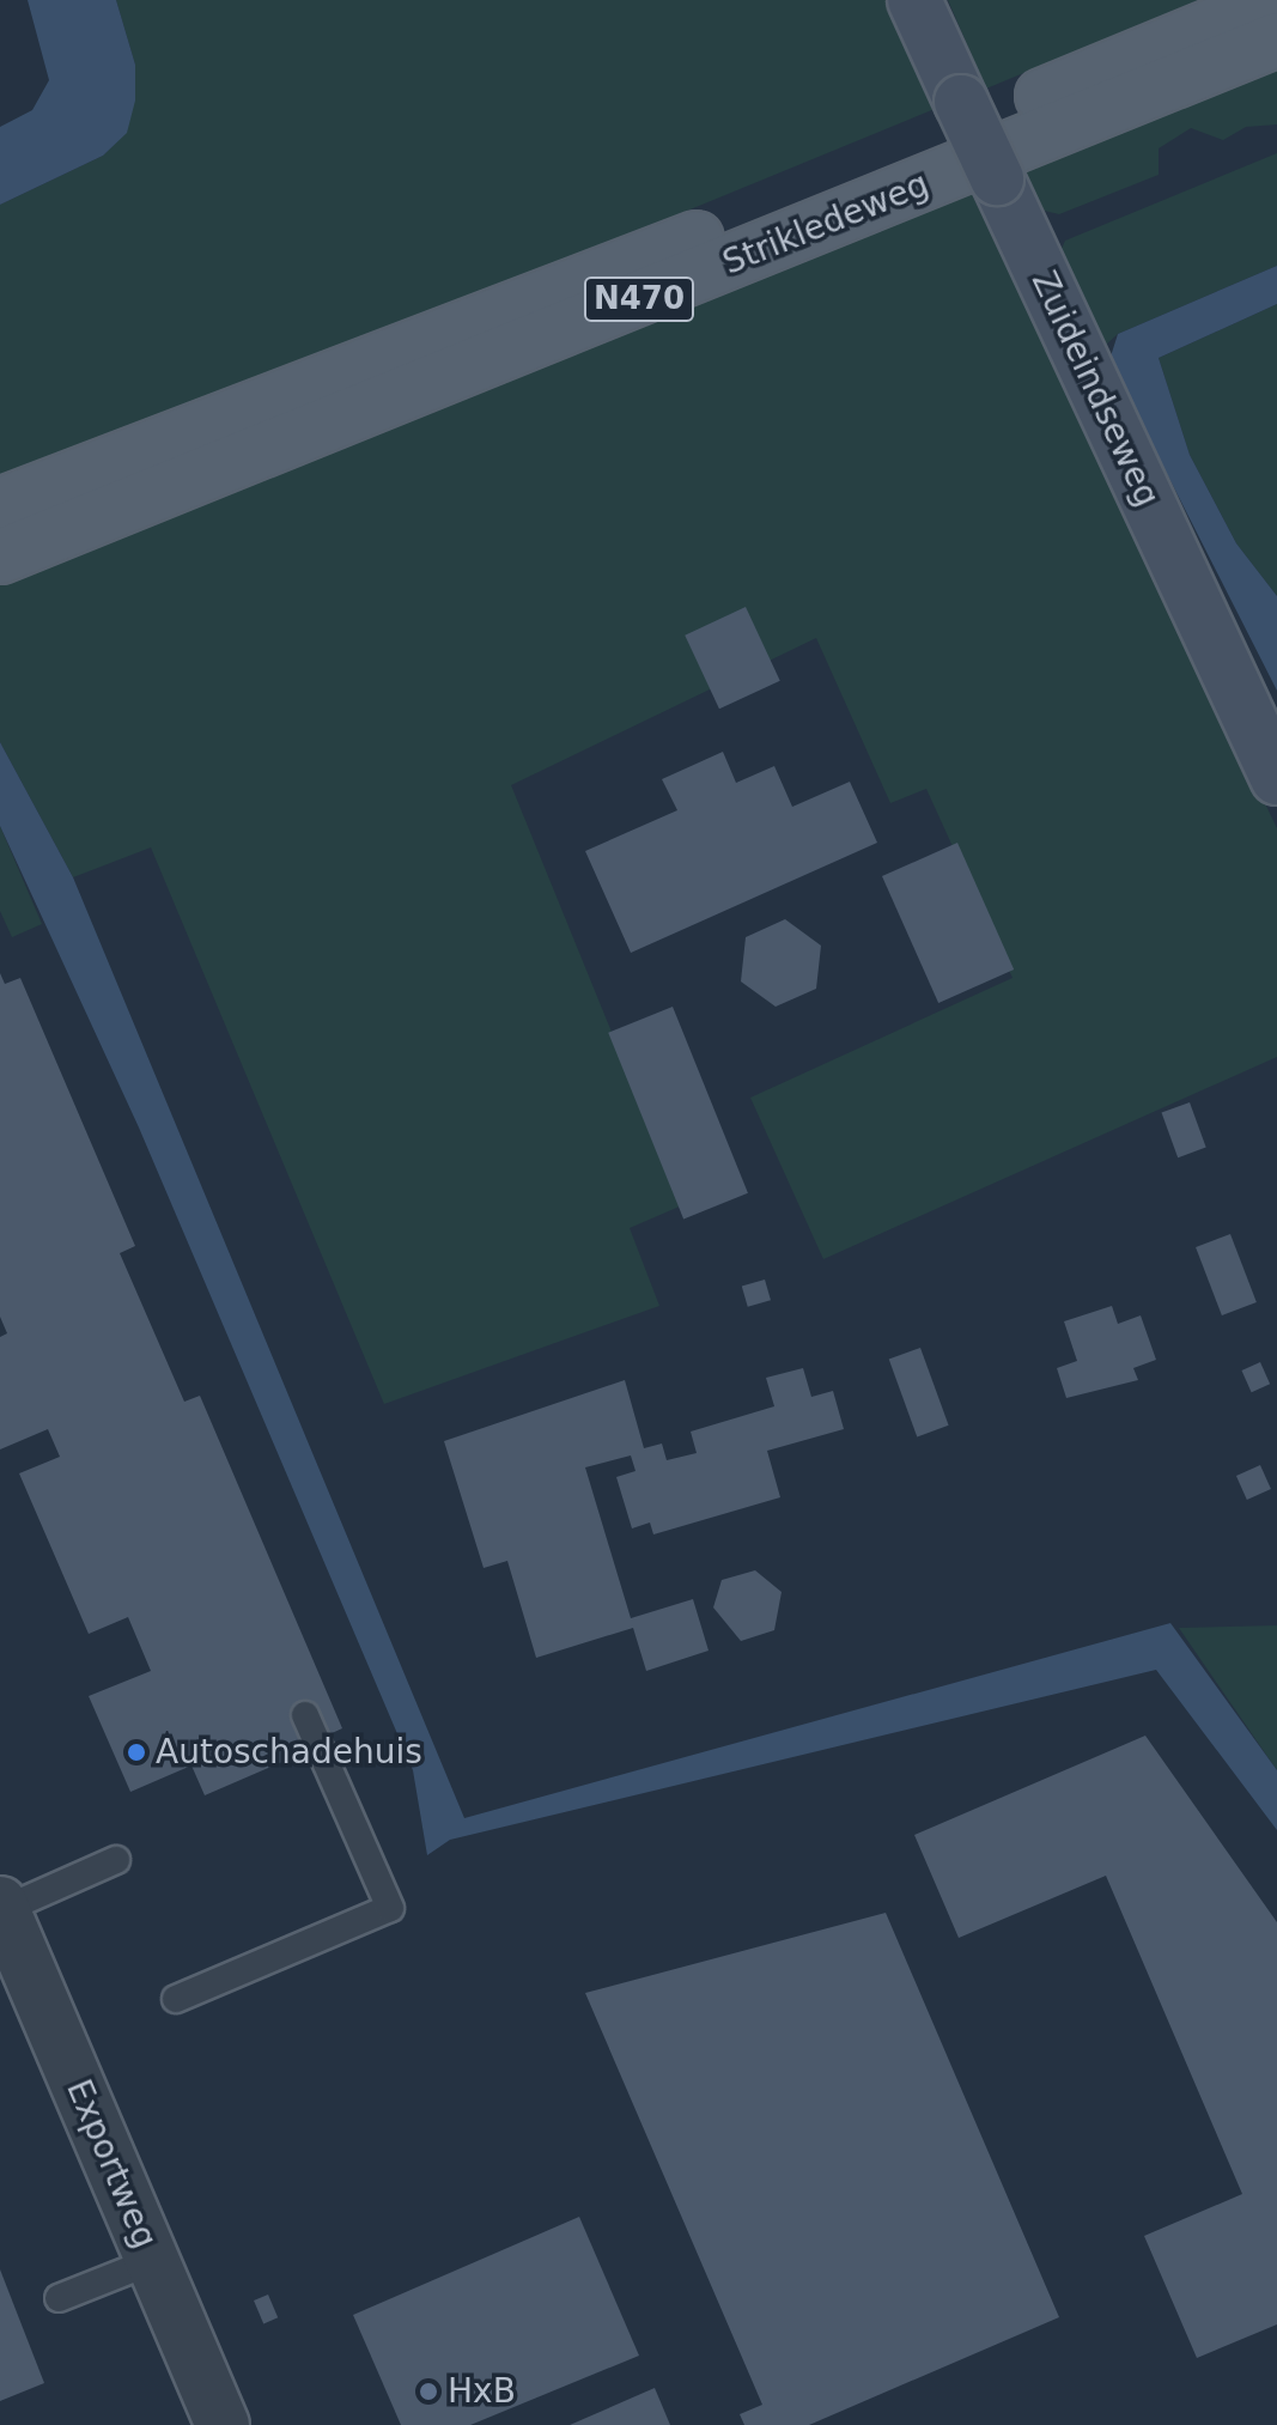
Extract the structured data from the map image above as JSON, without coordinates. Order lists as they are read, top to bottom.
{
  "streets": {
    "main road": ["Strikledeweg", "N470"],
    "street": ["Zuideindseweg", "Exportweg"]
  },
  "places": ["Autoschadehuis", "HxB"]
}
